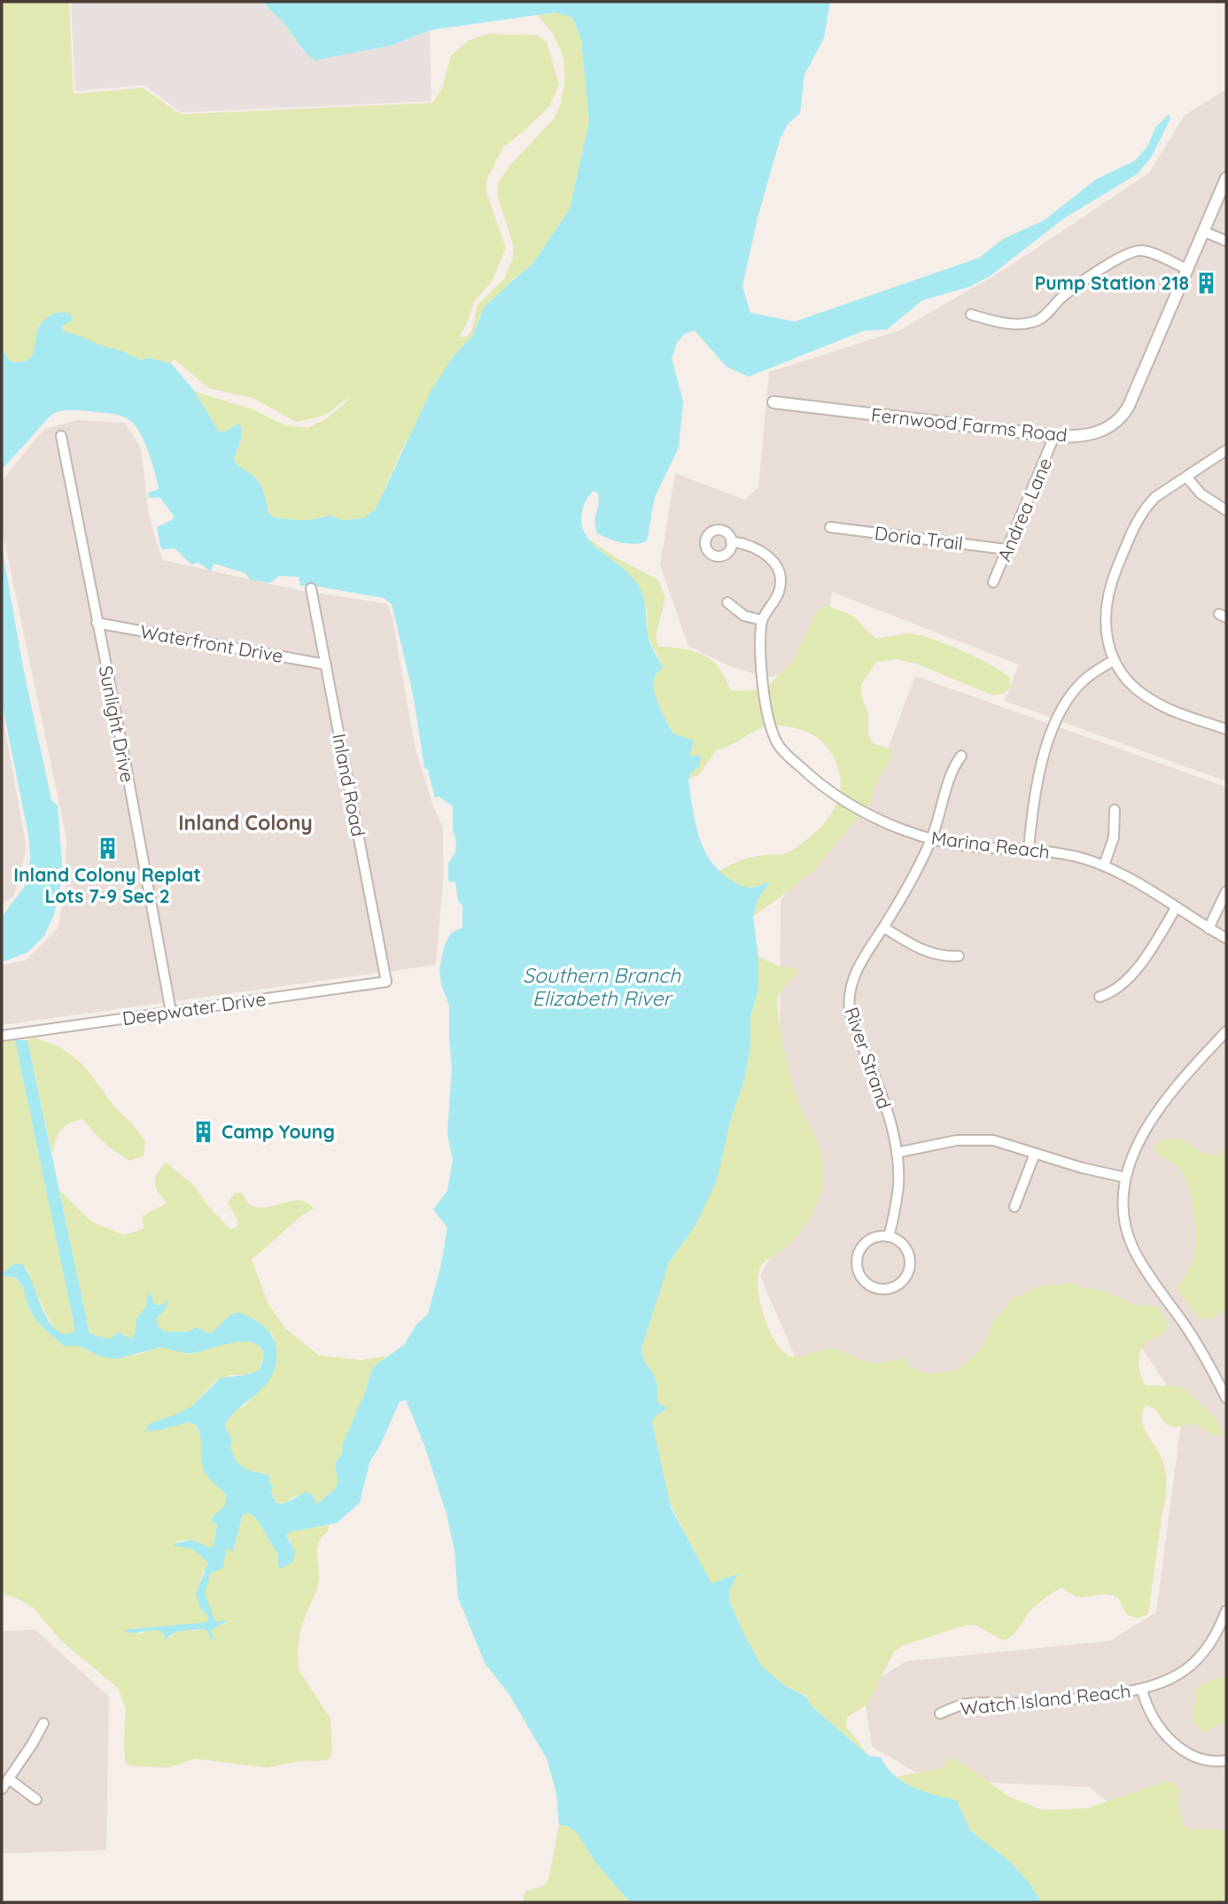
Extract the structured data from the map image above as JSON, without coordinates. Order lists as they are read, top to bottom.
{
  "streets": {
    "street": [
      "Fernwood Farms Road",
      "Andrea Lane",
      "Doria Trail",
      "Waterfront Drive",
      "Sunlight Drive",
      "Inland Road",
      "Marina Reach",
      "Deepwater Drive",
      "River Strand",
      "Watch Island Reach"
    ]
  },
  "crossings": [
    ["Fernwood Farms Road", "Andrea Lane"],
    ["Andrea Lane", "Doria Trail"],
    ["Waterfront Drive", "Sunlight Drive"],
    ["Waterfront Drive", "Inland Road"],
    ["Sunlight Drive", "Deepwater Drive"],
    ["Inland Road", "Deepwater Drive"],
    ["Marina Reach", "River Strand"]
  ],
  "districts": ["Inland Colony"],
  "water": ["Southern Branch Elizabeth River"],
  "places": {
    "building": ["Pump Station 218", "Inland Colony Replat Lots 7-9 Sec 2", "Camp Young"]
  }
}
